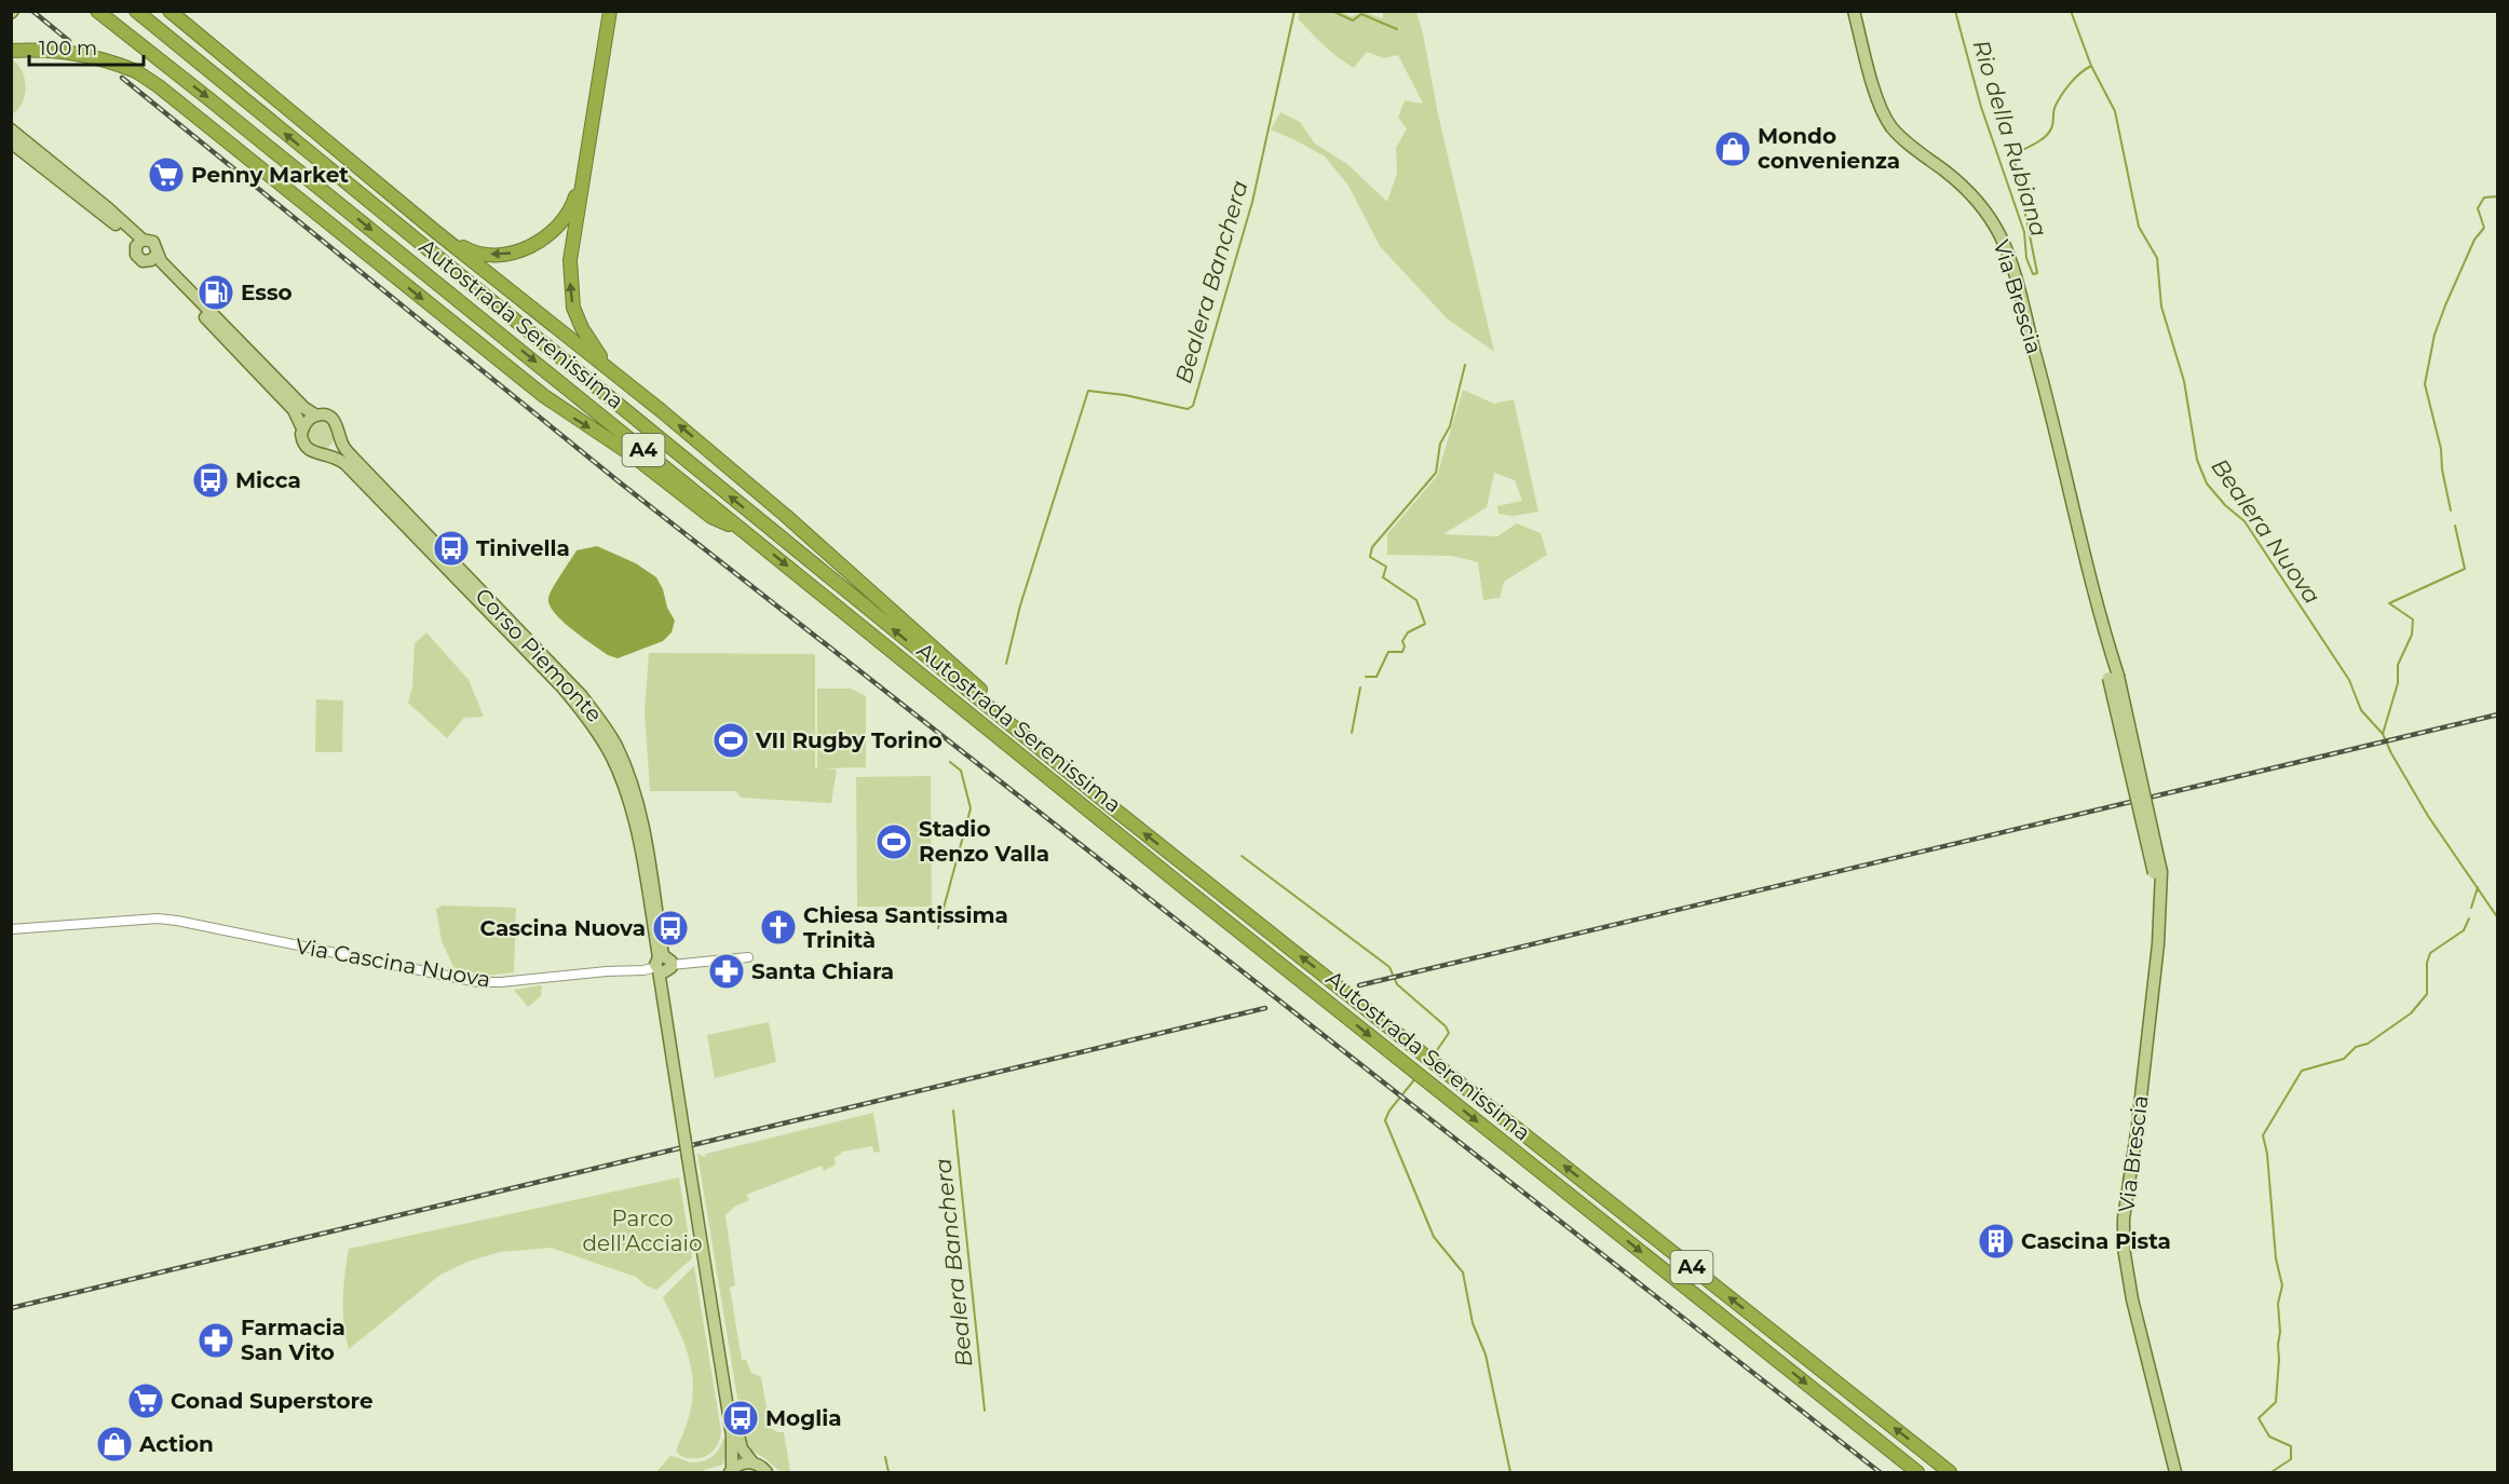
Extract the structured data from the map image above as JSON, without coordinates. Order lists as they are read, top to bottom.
{
  "streets": {
    "highway": ["Autostrada Serenissima", "A4"],
    "main road": ["Via Brescia", "Corso Piemonte"],
    "street": ["Via Cascina Nuova"]
  },
  "crossings": [
    ["Corso Piemonte", "Via Cascina Nuova"]
  ],
  "water": ["Rio della Rubiana", "Bealera Banchera", "Bealera Nuova"],
  "parks": ["Parco dell'Acciaio"],
  "places": {
    "shop": ["Mondo convenienza", "Action"],
    "supermarket": ["Penny Market", "Conad Superstore"],
    "fuel station": ["Esso"],
    "bus stop": [
      "Micca",
      "Tinivella",
      "Cascina Nuova",
      "Moglia"
    ],
    "sports": ["VII Rugby Torino", "Stadio Renzo Valla"],
    "church": ["Chiesa Santissima Trinità"],
    "pharmacy": ["Santa Chiara", "Farmacia San Vito"],
    "building": ["Cascina Pista"]
  },
  "scale_bar": "100 m"
}
